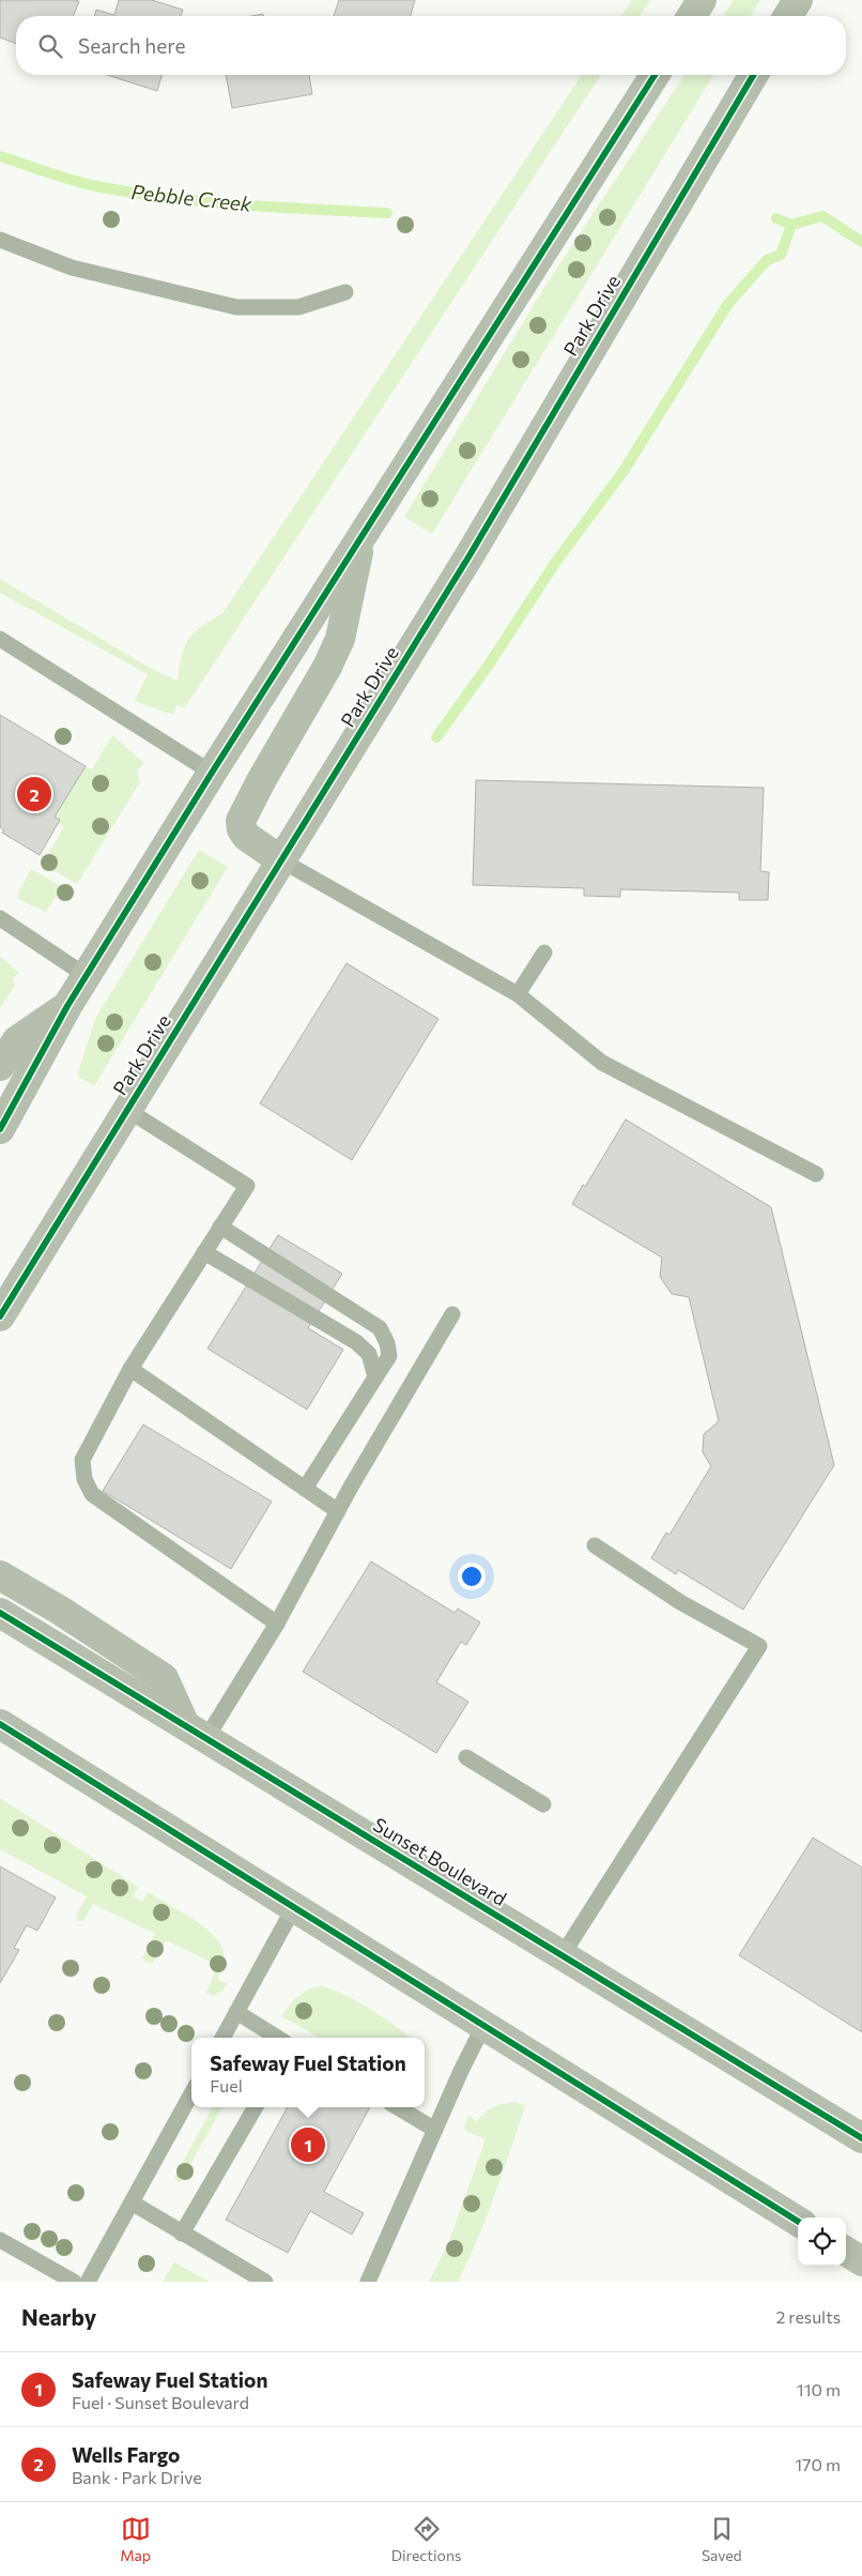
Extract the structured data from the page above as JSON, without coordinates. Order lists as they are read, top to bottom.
{
  "streets": {
    "main road": ["Park Drive", "Sunset Boulevard"]
  },
  "water": ["Pebble Creek"],
  "page": {
    "search": "Search here",
    "pins": ["2", "1"],
    "popup": ["Safeway Fuel Station", "Fuel"],
    "heading": ["Nearby", "2 results"],
    "list": [
      {
        "mark": "1",
        "name": "Safeway Fuel Station",
        "note": "Fuel · Sunset Boulevard",
        "value": "110 m"
      },
      {
        "mark": "2",
        "name": "Wells Fargo",
        "note": "Bank · Park Drive",
        "value": "170 m"
      }
    ],
    "nav": ["Map", "Directions", "Saved"]
  }
}
